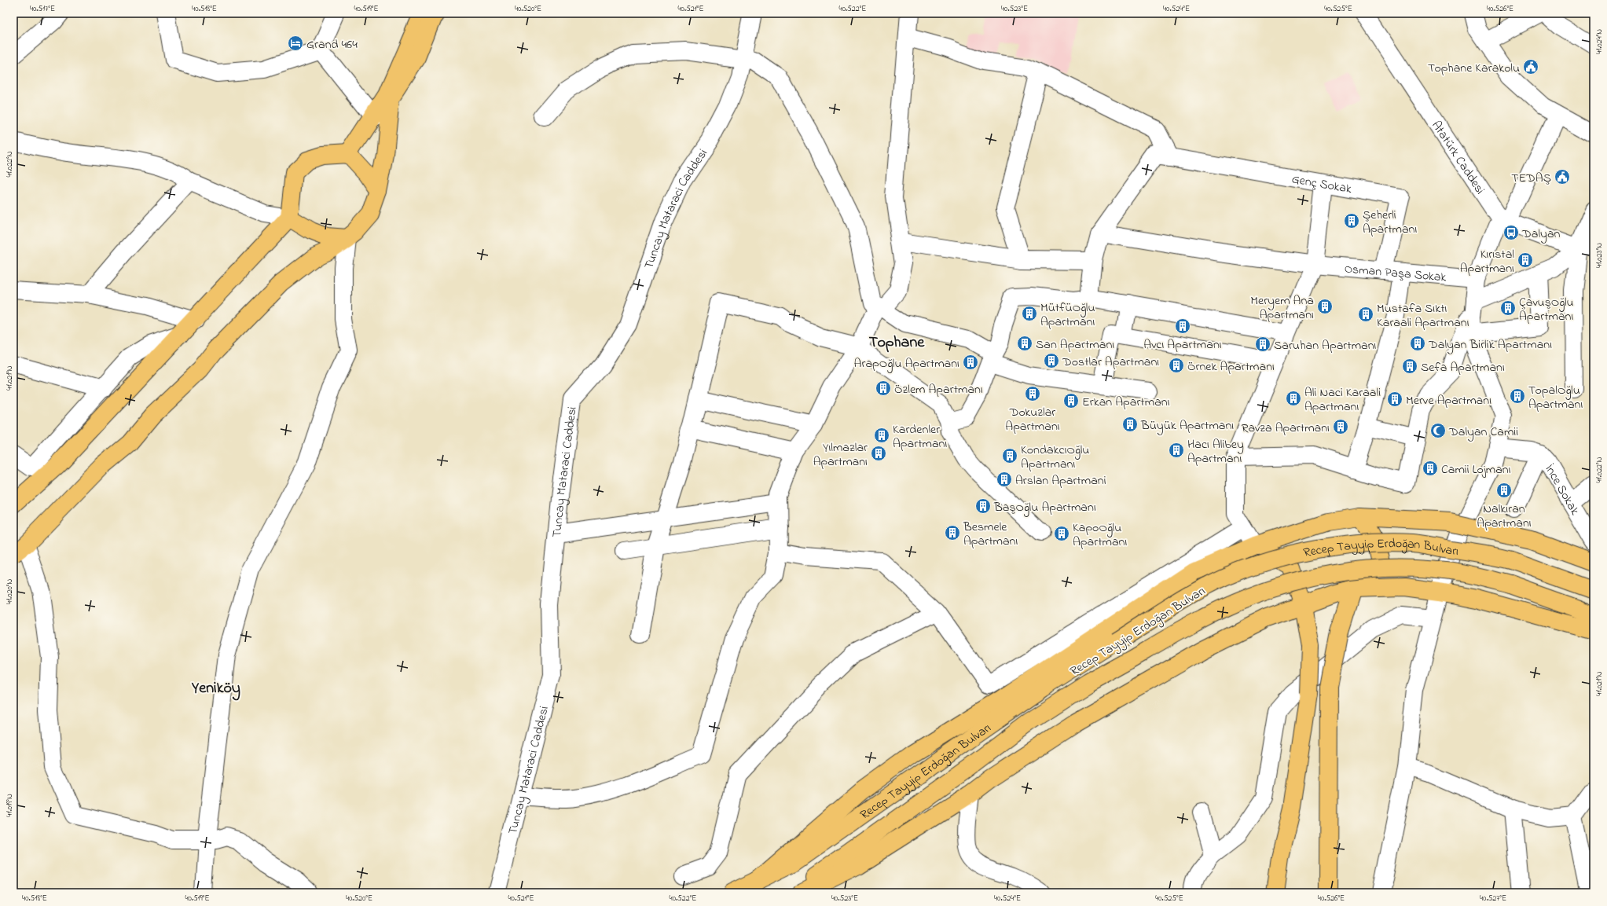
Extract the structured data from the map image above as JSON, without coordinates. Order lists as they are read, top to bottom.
{
  "streets": {
    "main road": ["Recep Tayyip Erdoğan Bulvarı"],
    "street": [
      "Atatürk Caddesi",
      "Genç Sokak",
      "Tuncay Mataraci Caddesi",
      "Osman Paşa Sokak",
      "İnce Sokak"
    ]
  },
  "crossings": [
    ["Genç Sokak", "Osman Paşa Sokak"]
  ],
  "districts": ["Tophane", "Yeniköy"],
  "places": {
    "hotel": ["Grand 464"],
    "public building": ["Tophane Karakolu", "TEDAŞ"],
    "building": [
      "Şeherli Apartmanı",
      "Kırıstal Apartmanı",
      "Meryem Ana Apartmanı",
      "ÇavuşOğlu Apartmanı",
      "MütfüOğlu Apartmanı",
      "Mustafa Sıktı Karaali Apartmanı",
      "Avcı Apartmanı",
      "San Apartmanı",
      "Dalyan Birlik Apartmanı",
      "Saruhan Apartmanı",
      "Dostlar Apartmanı",
      "ArapOğlu Apartmanı",
      "Örnek Apartmanı",
      "Sefa Apartmanı",
      "Özlem Apartmanı",
      "Dokuzlar Apartmanı",
      "TopalOğlu Apartmanı",
      "Ali Naci Karaali Apartmanı",
      "Merve Apartmanı",
      "Erkan Apartmanı",
      "Büyük Apartmanı",
      "Ravza Apartmanı",
      "Kardenler Apartmanı",
      "Hacı Alibey Apartmanı",
      "Yılmazlar Apartmanı",
      "KondakcıOğlu Apartmanı",
      "Camii Lojmanı",
      "Arslan Apartmani",
      "Nalkıran Apartmanı",
      "BaşOğlu Apartmanı",
      "Besmele Apartmanı",
      "KapoOğlu Apartmanı"
    ],
    "bus stop": ["Dalyan"],
    "mosque": ["Dalyan Camii"]
  },
  "coordinates": [
    "40.517°E",
    "40.518°E",
    "40.519°E",
    "40.520°E",
    "40.521°E",
    "40.522°E",
    "40.523°E",
    "40.524°E",
    "40.525°E",
    "40.526°E",
    "41.024°N",
    "41.022°N",
    "41.023°N",
    "41.021°N",
    "41.020°N",
    "41.019°N",
    "40.527°E"
  ]
}
